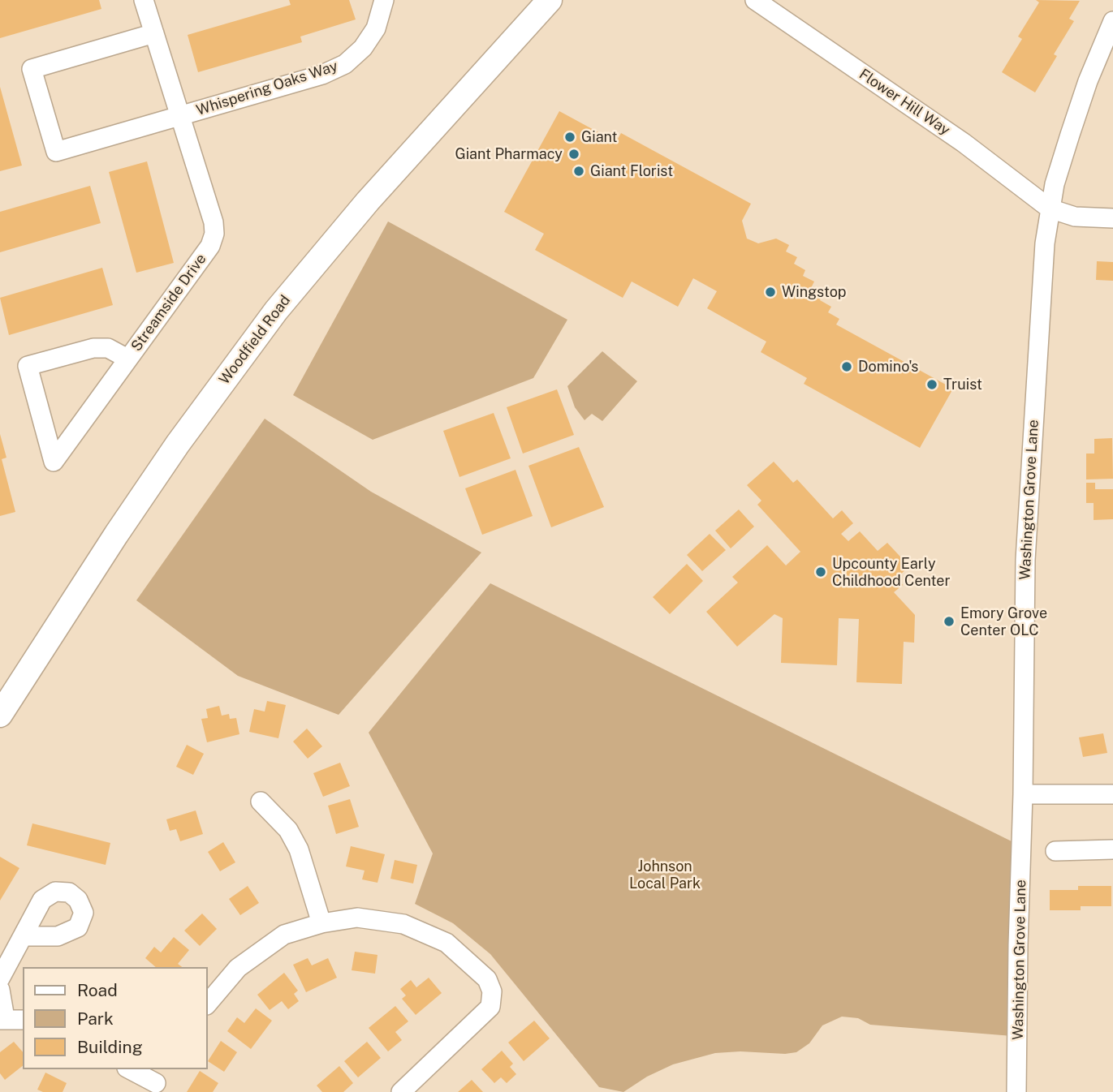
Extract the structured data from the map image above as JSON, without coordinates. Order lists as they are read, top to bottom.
{
  "streets": {
    "main road": ["Woodfield Road"],
    "street": [
      "Whispering Oaks Way",
      "Flower Hill Way",
      "Streamside Drive",
      "Washington Grove Lane"
    ]
  },
  "crossings": [
    ["Whispering Oaks Way", "Streamside Drive"],
    ["Flower Hill Way", "Washington Grove Lane"]
  ],
  "parks": ["Johnson Local Park"],
  "places": [
    "Giant",
    "Giant Pharmacy",
    "Giant Florist",
    "Wingstop",
    "Domino's",
    "Truist",
    "Upcounty Early Childhood Center",
    "Emory Grove Center OLC"
  ],
  "legend": ["Road", "Park", "Building"]
}
